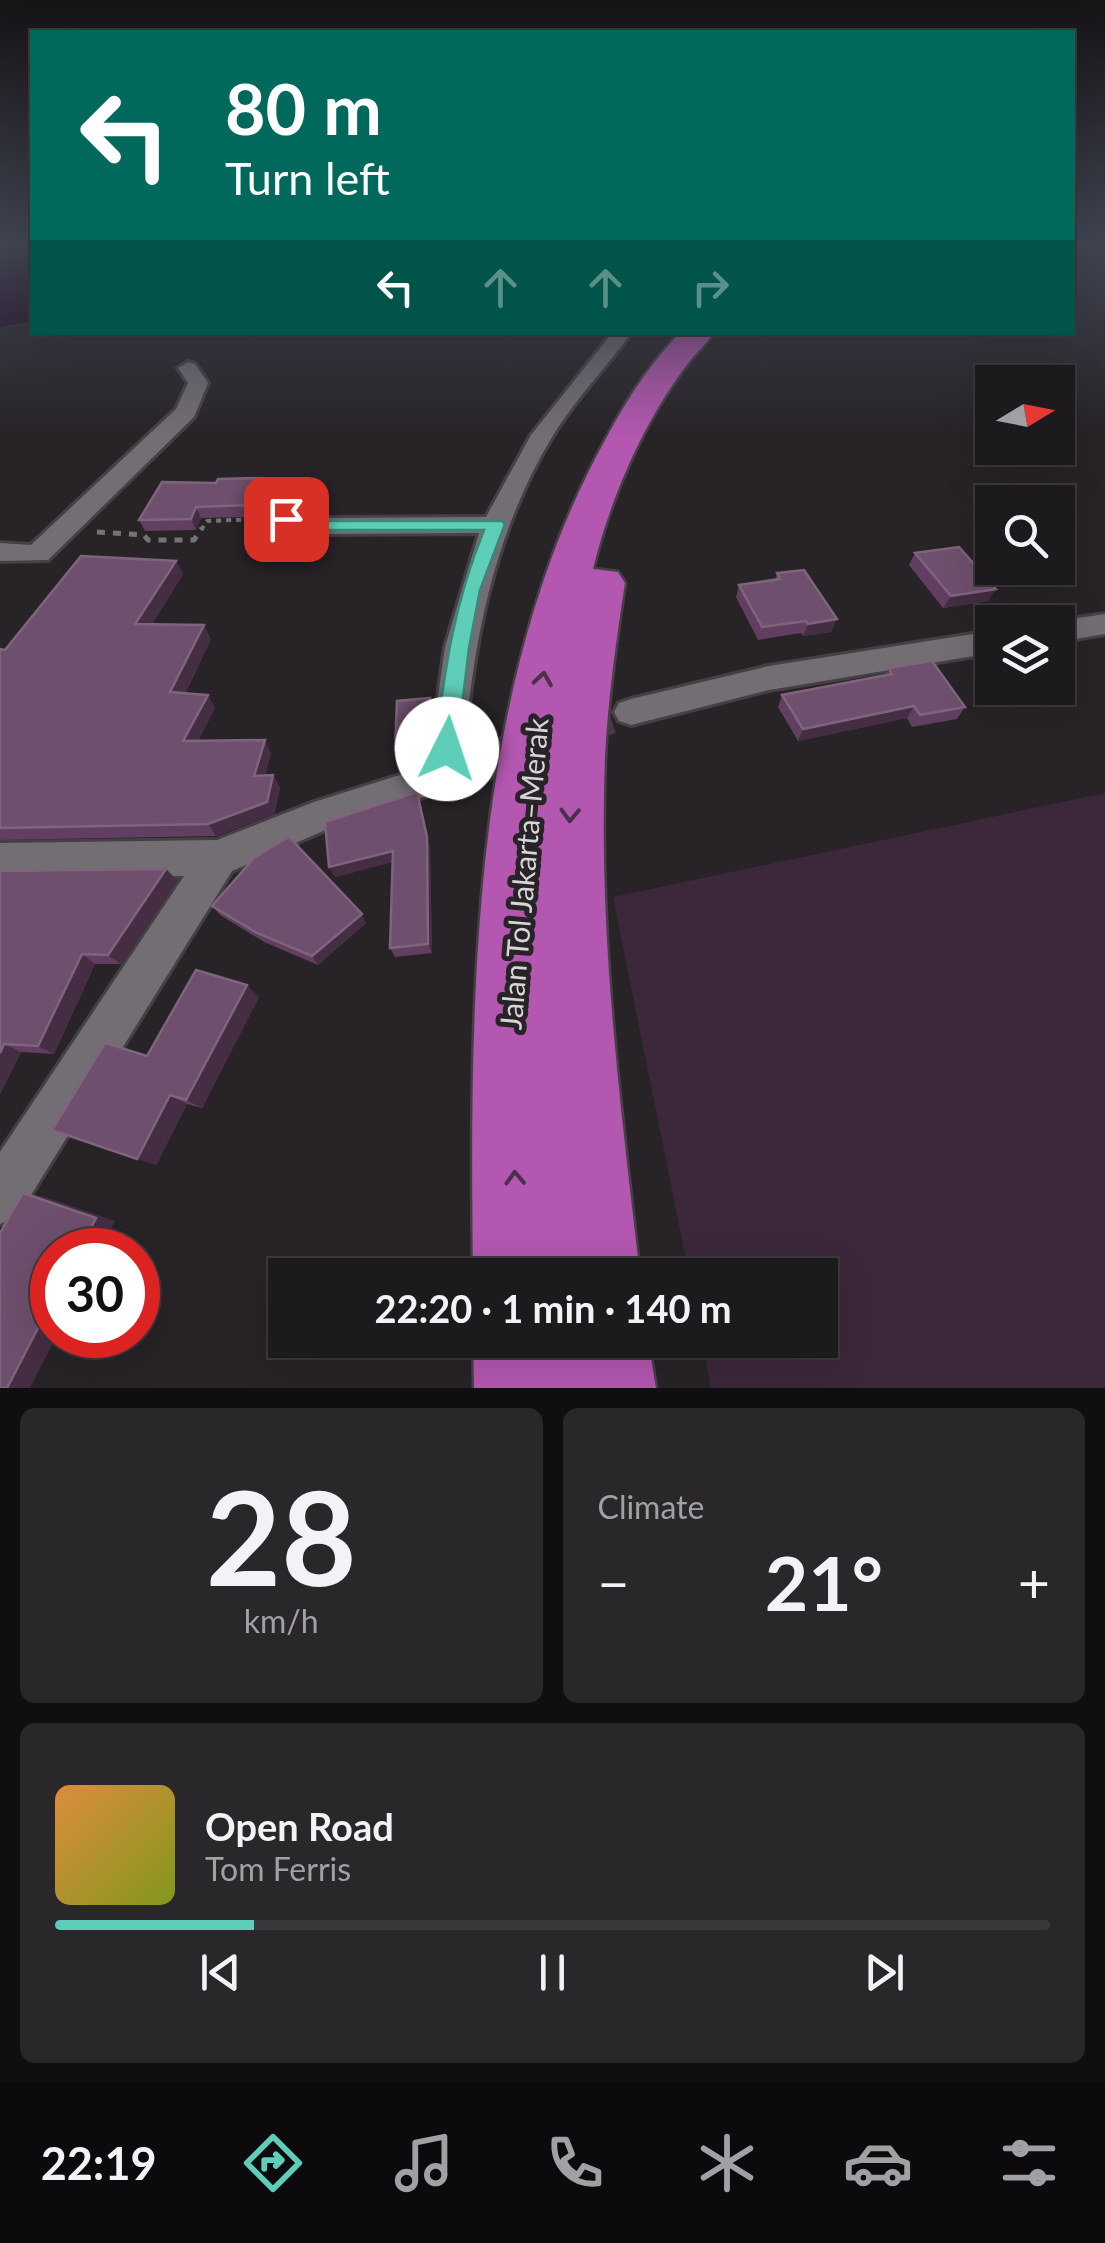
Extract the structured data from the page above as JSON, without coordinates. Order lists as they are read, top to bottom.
{
  "streets": {
    "highway": ["Jalan Tol Jakarta–Merak"]
  },
  "north": "right",
  "page": {
    "turn": ["80 m", "Turn left"],
    "limit": "30",
    "trip": "22:20 · 1 min · 140 m",
    "tile": [
      ["28", "km/h"],
      "Climate"
    ],
    "heat": ["−", "21°", "+"],
    "song": ["Open Road", "Tom Ferris"],
    "tabs": "22:19"
  }
}
